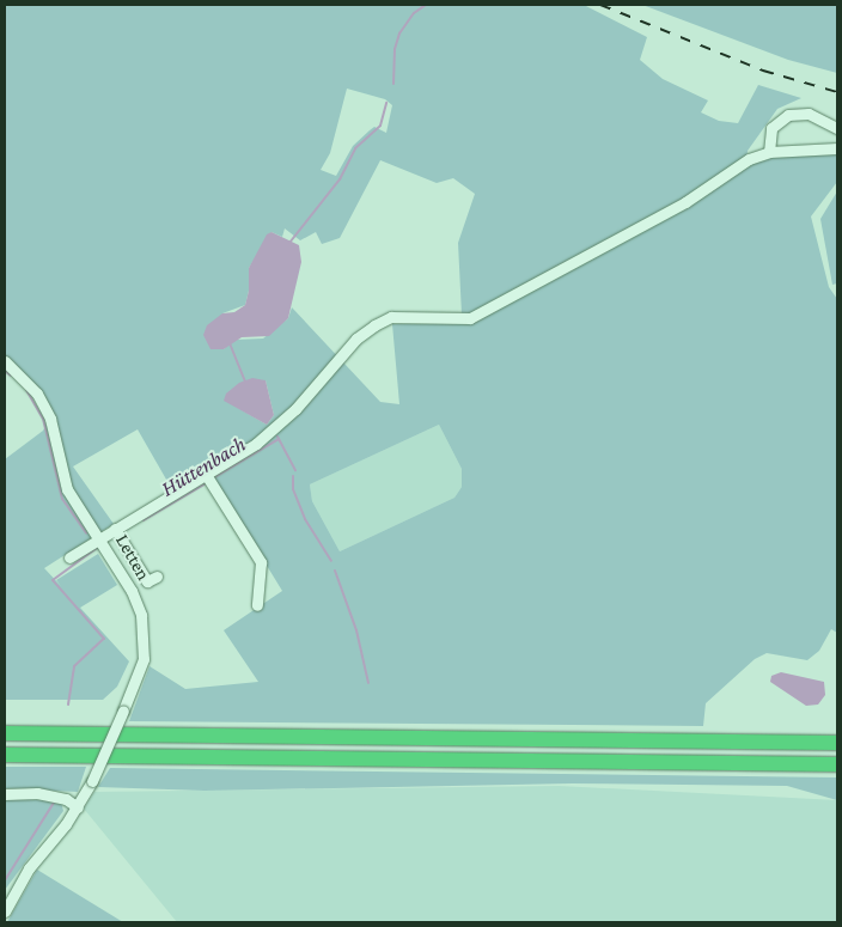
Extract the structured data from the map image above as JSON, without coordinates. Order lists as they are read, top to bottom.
{
  "streets": {
    "street": ["Letten"]
  },
  "water": ["Hüttenbach"]
}
